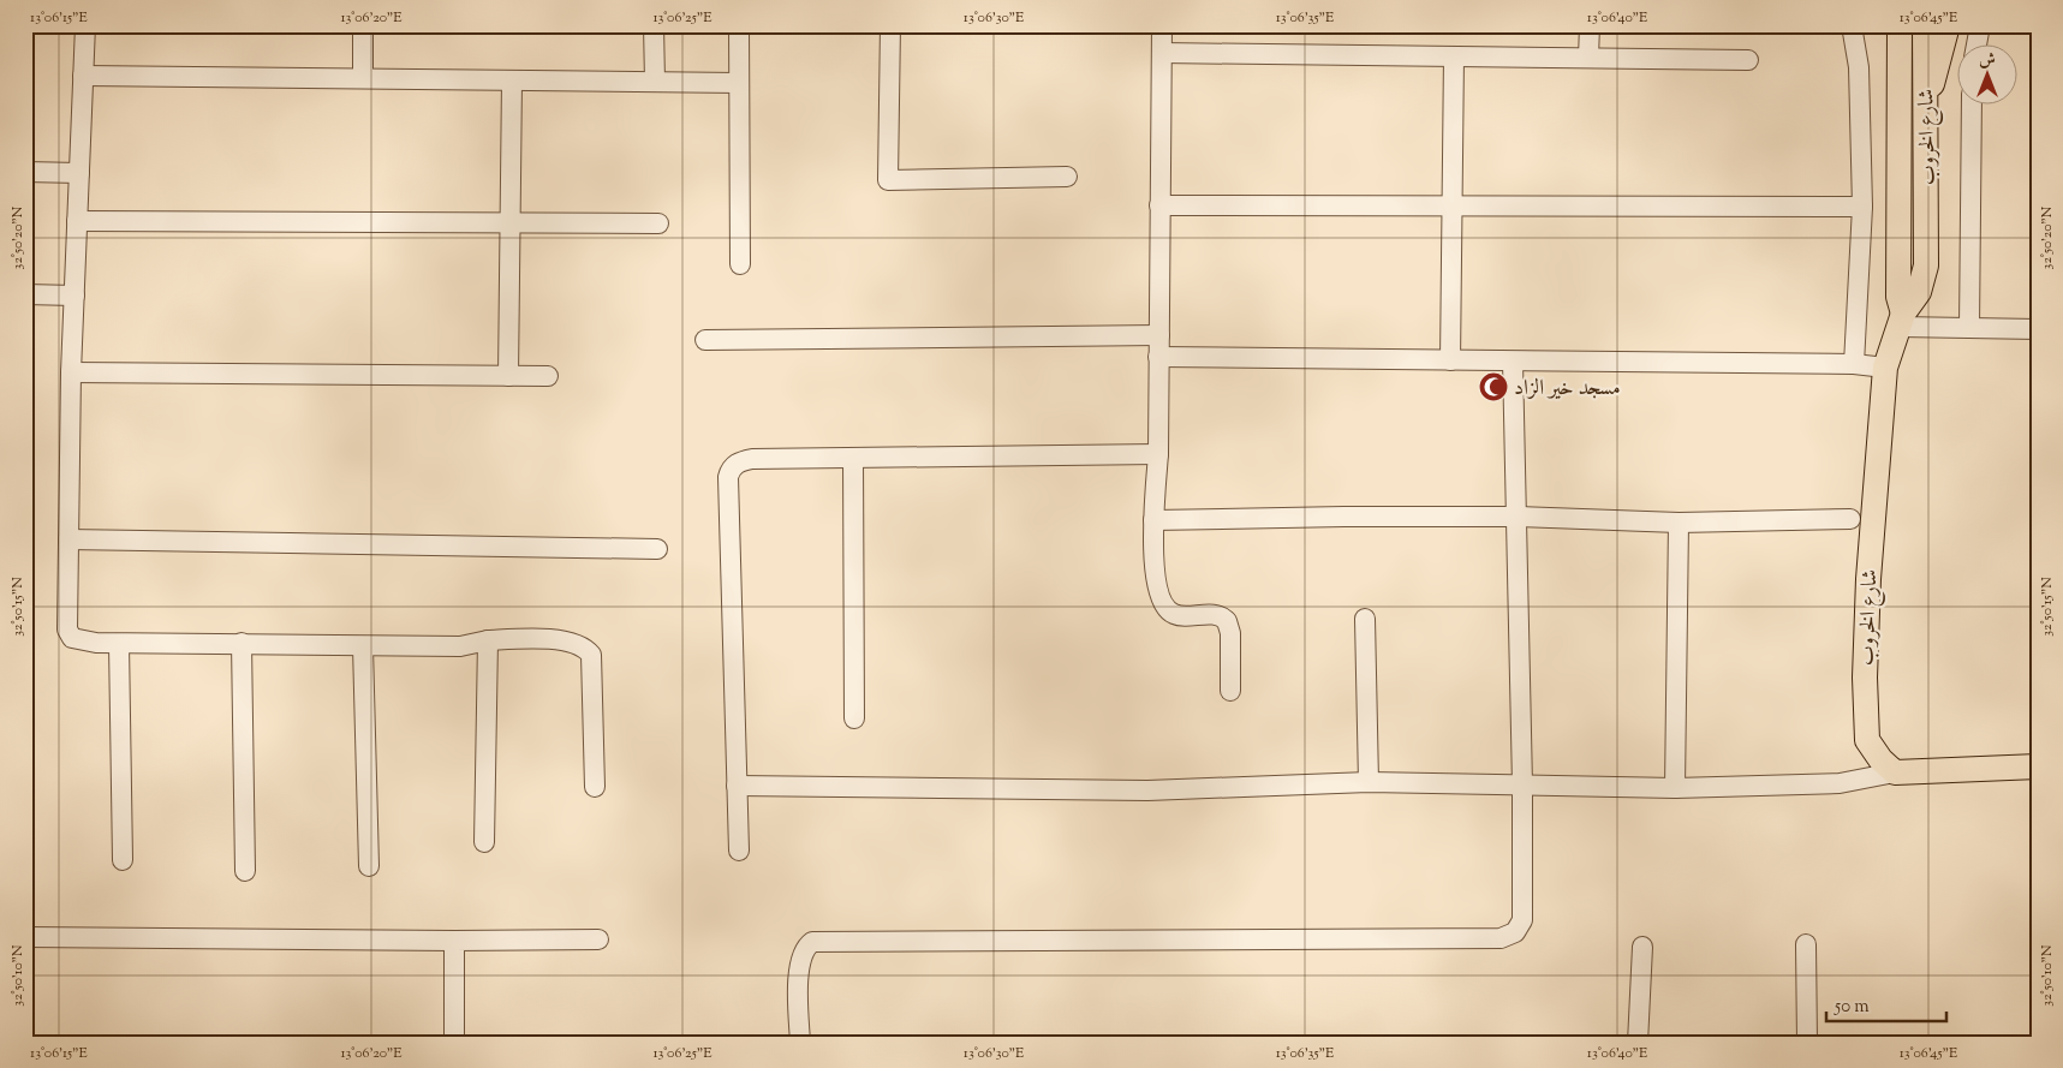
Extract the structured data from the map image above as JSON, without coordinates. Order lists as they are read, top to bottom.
{
  "streets": {
    "main road": ["شارع الخروب"]
  },
  "places": {
    "mosque": ["مسجد خير الزاد"]
  },
  "scale_bar": "50 m",
  "north": "top",
  "coordinates": [
    "13°06'15\"E",
    "13°06'20\"E",
    "13°06'25\"E",
    "13°06'30\"E",
    "13°06'35\"E",
    "13°06'40\"E",
    "13°06'45\"E",
    "32°50'20\"N",
    "32°50'15\"N",
    "32°50'10\"N"
  ]
}
